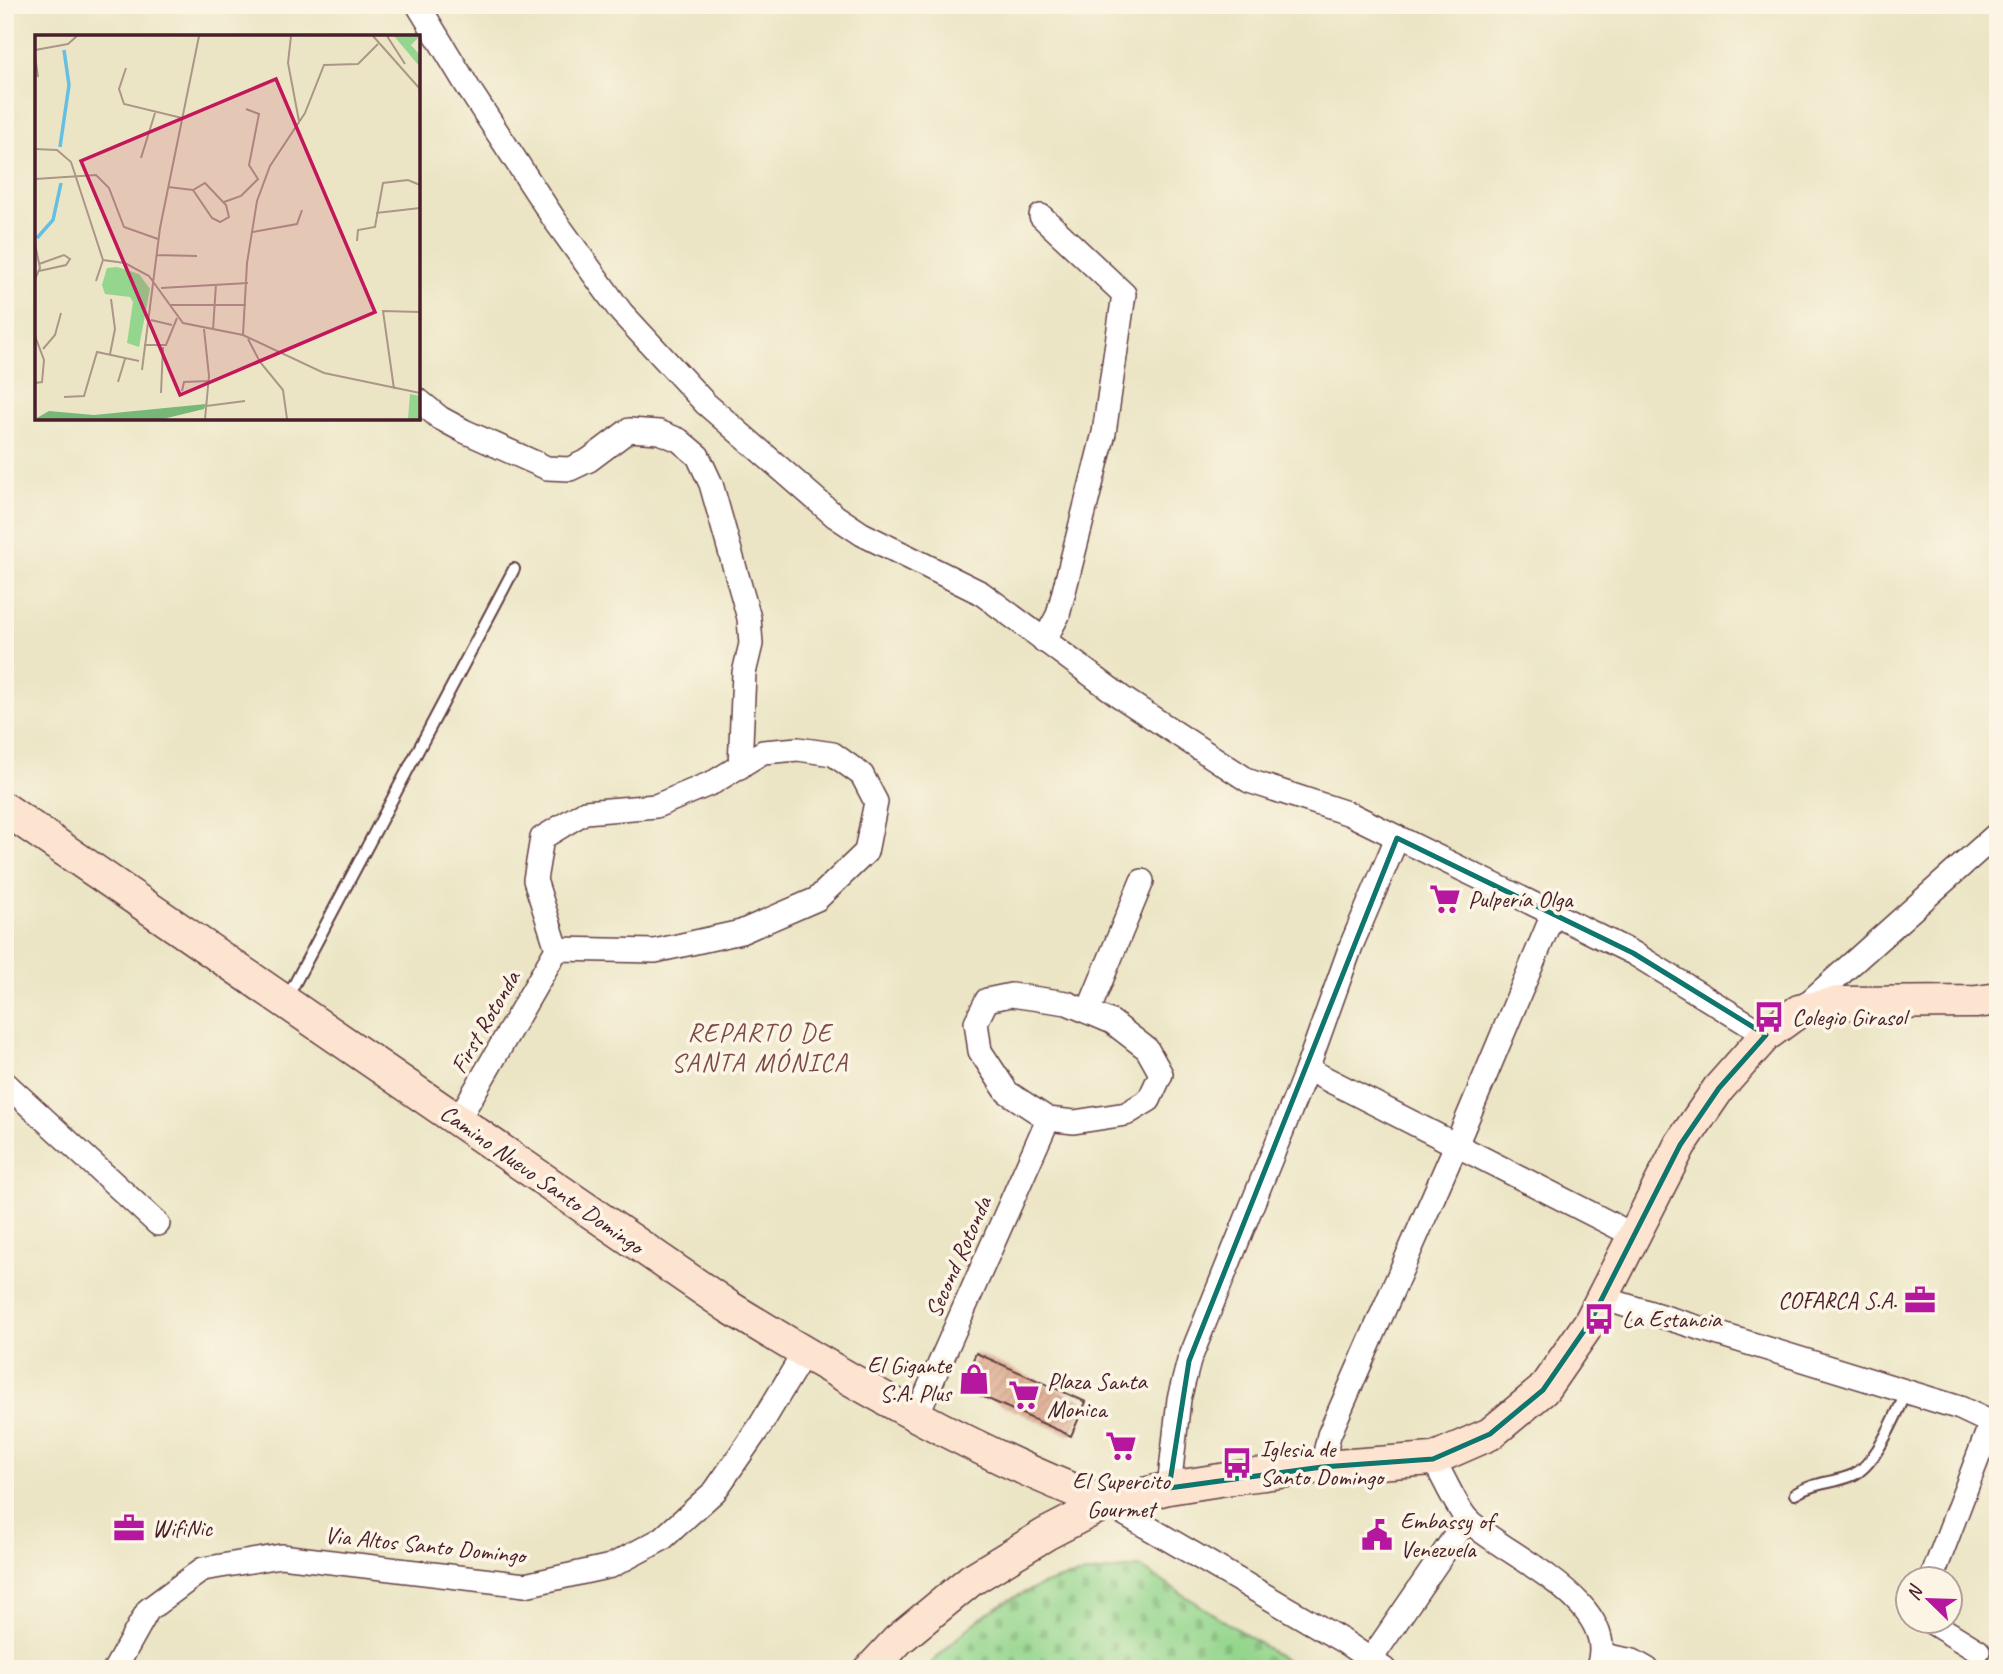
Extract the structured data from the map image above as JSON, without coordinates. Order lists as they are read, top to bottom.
{
  "streets": {
    "street": [
      "First Rotonda",
      "Camino Nuevo Santo Domingo",
      "Second Rotonda",
      "Via Altos Santo Domingo"
    ]
  },
  "crossings": [
    ["First Rotonda", "Camino Nuevo Santo Domingo"],
    ["Camino Nuevo Santo Domingo", "Second Rotonda"],
    ["Camino Nuevo Santo Domingo", "Via Altos Santo Domingo"]
  ],
  "districts": ["REPARTO DE SANTA MÓNICA"],
  "places": {
    "supermarket": ["Pulpería Olga", "Plaza Santa Monica", "El Supercito Gourmet"],
    "bus stop": ["Colegio Girasol", "La Estancia", "Iglesia de Santo Domingo"],
    "office": ["COFARCA S.A.", "WifiNic"],
    "shop": ["El Gigante S.A. Plus"],
    "public building": ["Embassy of Venezuela"]
  },
  "north": "top left"
}
